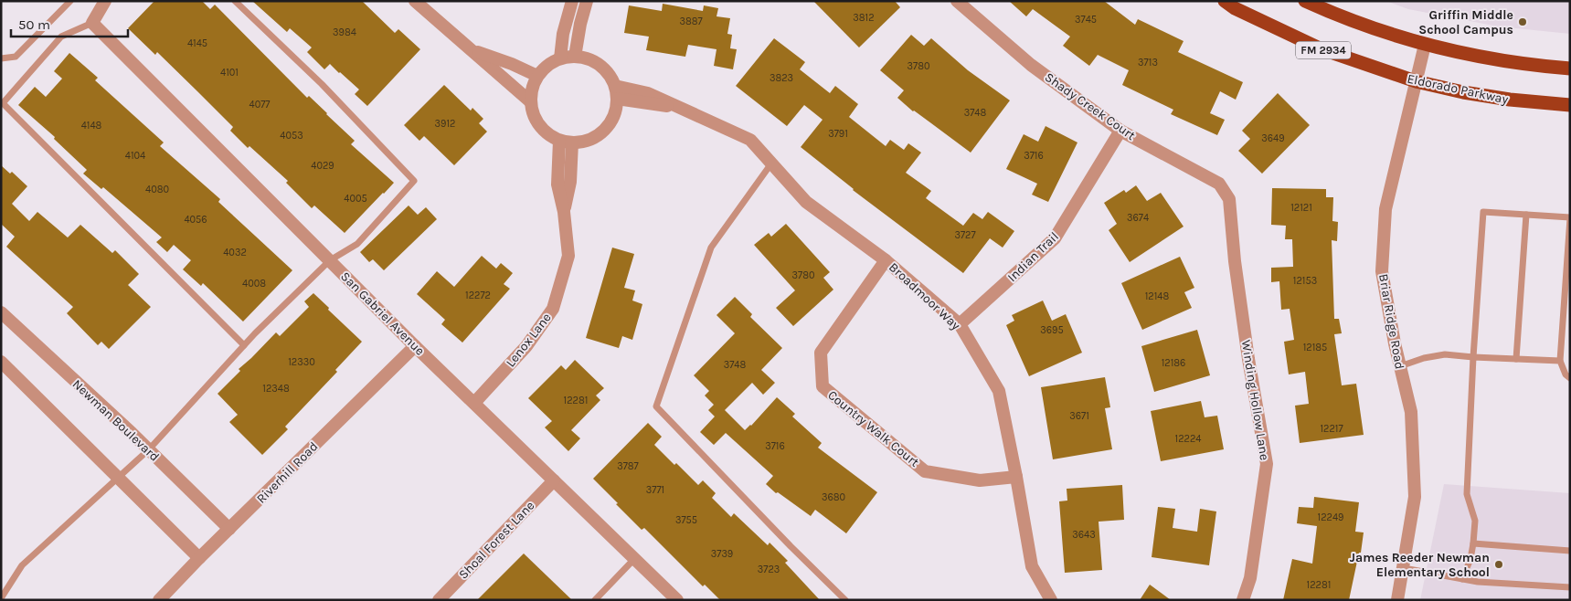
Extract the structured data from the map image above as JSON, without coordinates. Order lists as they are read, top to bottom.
{
  "streets": {
    "main road": ["FM 2934", "Eldorado Parkway"],
    "street": [
      "Shady Creek Court",
      "Indian Trail",
      "Broadmoor Way",
      "San Gabriel Avenue",
      "Briar Ridge Road",
      "Lenox Lane",
      "Winding Hollow Lane",
      "Newman Boulevard",
      "Country Walk Court",
      "Riverhill Road",
      "Shoal Forest Lane"
    ]
  },
  "crossings": [
    ["Eldorado Parkway", "Briar Ridge Road"],
    ["Shady Creek Court", "Indian Trail"],
    ["Shady Creek Court", "Winding Hollow Lane"],
    ["Indian Trail", "Broadmoor Way"],
    ["Broadmoor Way", "Lenox Lane"],
    ["Broadmoor Way", "Country Walk Court"],
    ["San Gabriel Avenue", "Lenox Lane"],
    ["San Gabriel Avenue", "Riverhill Road"],
    ["San Gabriel Avenue", "Shoal Forest Lane"],
    ["Newman Boulevard", "Riverhill Road"]
  ],
  "places": ["Griffin Middle School Campus", "James Reeder Newman Elementary School"],
  "house_numbers": [
    "3812",
    "3745",
    "3887",
    "3984",
    "4145",
    "3713",
    "3780",
    "4101",
    "3823",
    "4077",
    "3748",
    "3912",
    "4148",
    "3791",
    "4053",
    "3649",
    "4104",
    "3716",
    "4029",
    "4080",
    "4005",
    "12121",
    "3674",
    "4056",
    "3727",
    "4032",
    "3780",
    "12153",
    "4008",
    "12272",
    "12148",
    "3695",
    "12185",
    "12330",
    "12186",
    "3748",
    "12348",
    "12281",
    "3671",
    "12217",
    "12224",
    "3716",
    "3787",
    "3771",
    "3680",
    "12249",
    "3755",
    "3643",
    "3739",
    "3723",
    "12281"
  ],
  "scale_bar": "50 m"
}
